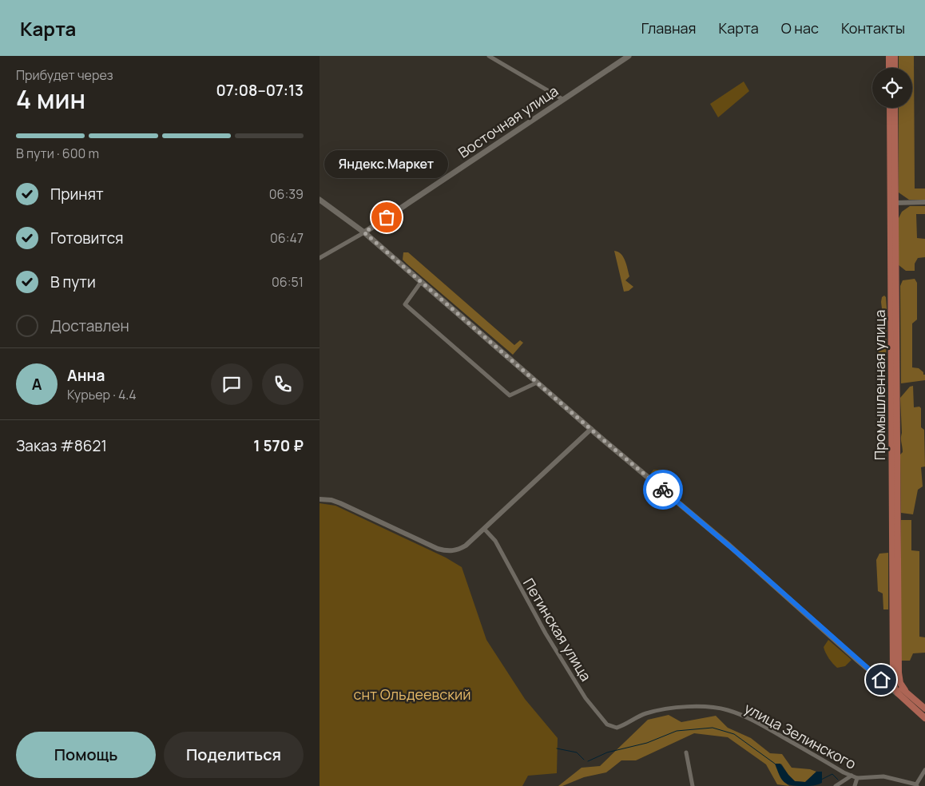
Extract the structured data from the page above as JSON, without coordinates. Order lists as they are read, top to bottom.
{
  "streets": {
    "main road": ["Восточная улица", "Промышленная улица"],
    "street": ["Петинская улица", "улица Зелинского"]
  },
  "crossings": [
    ["Восточная улица", "Промышленная улица"],
    ["Петинская улица", "улица Зелинского"]
  ],
  "parks": ["снт Ольдеевский"],
  "places": ["Яндекс.Маркет"],
  "page": {
    "header": "Карта",
    "nav": [
      "Главная",
      "Карта",
      "О нас",
      "Контакты"
    ],
    "heading": ["4 мин", "Прибудет через", "07:08–07:13"],
    "panel": [
      "Анна",
      "Курьер · 4.4",
      "Заказ #8621",
      "1 570 ₽"
    ],
    "bar": "В пути · 600 m",
    "bubble": "Яндекс.Маркет",
    "list": [
      ["Принят", "06:39"],
      ["Готовится", "06:47"],
      ["В пути", "06:51"],
      "Доставлен"
    ],
    "round": "А",
    "buttons": ["Помощь", "Поделиться"]
  }
}
